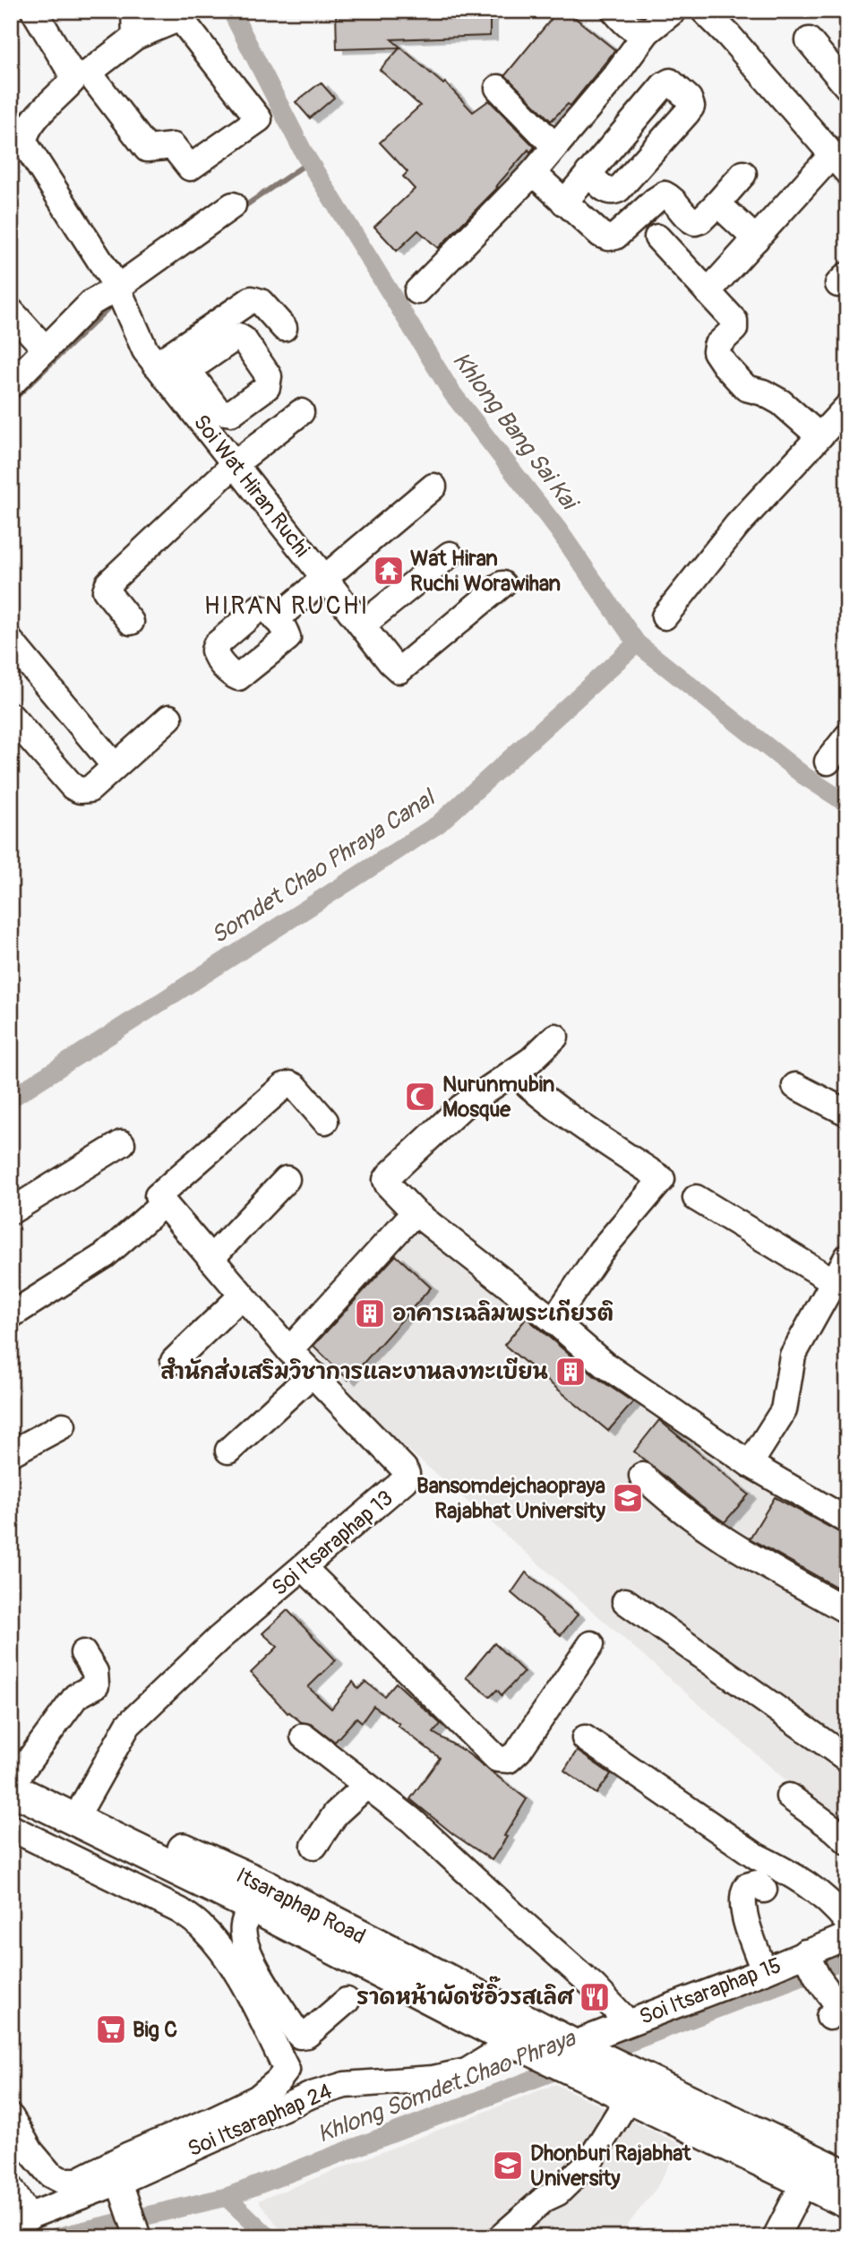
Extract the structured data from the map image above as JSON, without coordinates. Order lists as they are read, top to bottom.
{
  "streets": {
    "main road": ["Itsaraphap Road"],
    "street": [
      "Soi Wat Hiran Ruchi",
      "Soi Itsaraphap 13",
      "Soi Itsaraphap 15",
      "Soi Itsaraphap 24"
    ]
  },
  "crossings": [
    ["Soi Itsaraphap 13", "Itsaraphap Road"],
    ["Itsaraphap Road", "Soi Itsaraphap 15"]
  ],
  "districts": ["HIRAN RUCHI"],
  "water": ["Khlong Bang Sai Kai", "Somdet Chao Phraya Canal", "Khlong Somdet Chao Phraya"],
  "places": {
    "temple": ["Wat Hiran Ruchi Worawihan"],
    "mosque": ["Nurunmubin Mosque"],
    "building": ["อาคารเฉลิมพระเกียรติ", "สำนักส่งเสริมวิชาการและงานลงทะเบียน"],
    "school or university": ["Bansomdejchaopraya Rajabhat University", "Dhonburi Rajabhat University"],
    "restaurant": ["ราดหน้าผัดซีอิ๊วรสเลิศ"],
    "supermarket": ["Big C"]
  }
}
